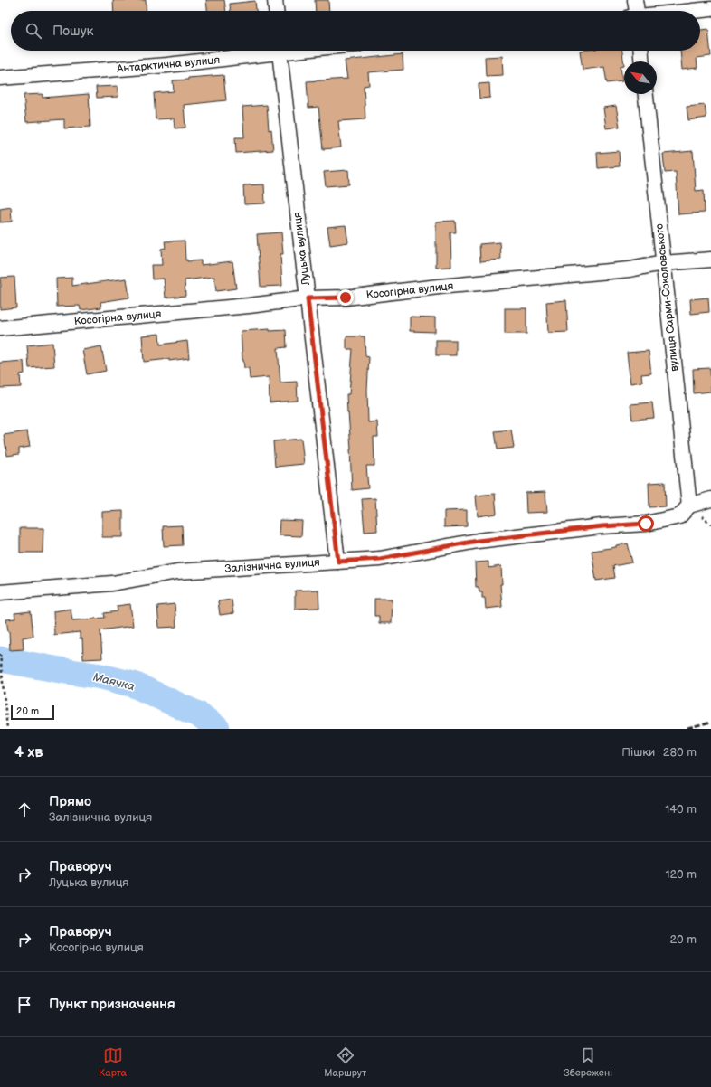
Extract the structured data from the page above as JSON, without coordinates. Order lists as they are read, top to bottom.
{
  "streets": {
    "street": [
      "Антарктична вулиця",
      "Луцька вулиця",
      "Косогірна вулиця",
      "вулиця Сарми-Соколовського",
      "Залізнична вулиця"
    ]
  },
  "crossings": [
    ["Луцька вулиця", "Косогірна вулиця"],
    ["Луцька вулиця", "Залізнична вулиця"],
    ["Косогірна вулиця", "вулиця Сарми-Соколовського"],
    ["вулиця Сарми-Соколовського", "Залізнична вулиця"]
  ],
  "water": ["Маячка"],
  "scale_bar": "20 m",
  "north": "top left",
  "page": {
    "search": "Пошук",
    "scale": "20 m",
    "heading": ["4 хв", "Пішки · 280 m"],
    "list": [
      ["Прямо", "Залізнична вулиця", "140 m"],
      ["Праворуч", "Луцька вулиця", "120 m"],
      ["Праворуч", "Косогірна вулиця", "20 m"],
      "Пункт призначення"
    ],
    "nav": ["Карта", "Маршрут", "Збережені"]
  }
}
